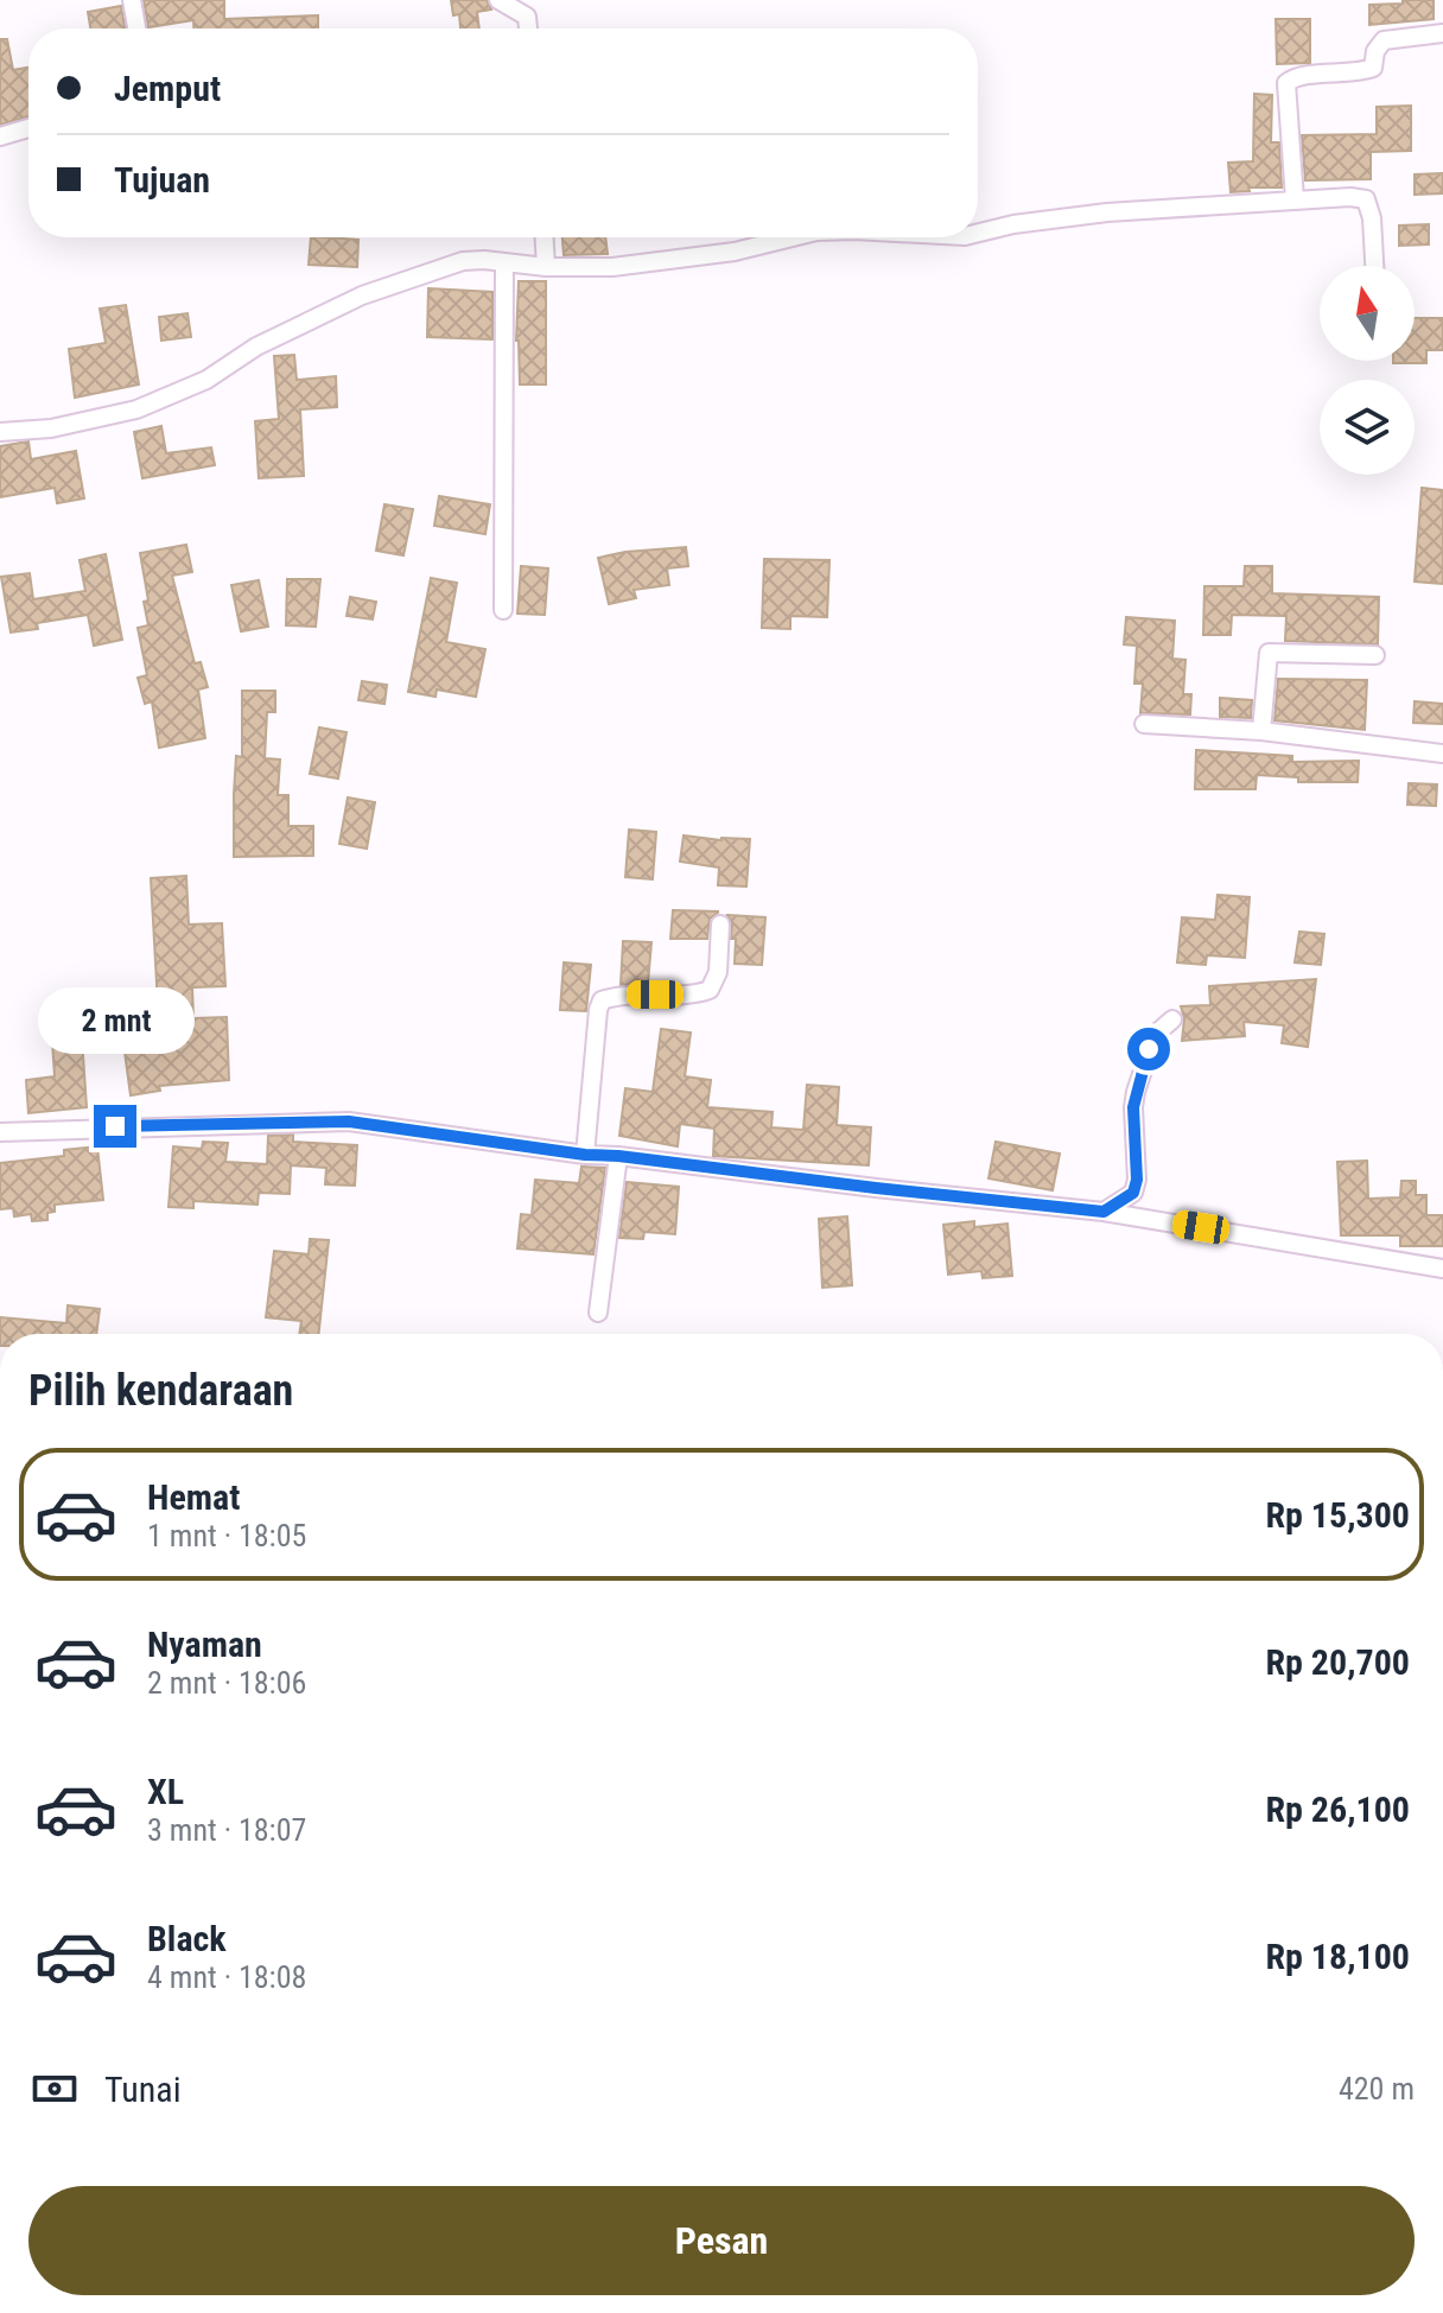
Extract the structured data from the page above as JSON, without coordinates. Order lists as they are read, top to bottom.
{
  "north": "top",
  "page": {
    "banner": ["Jemput", "Tujuan"],
    "bubble": "2 mnt",
    "heading": "Pilih kendaraan",
    "list": [
      {
        "name": "Hemat",
        "note": "1 mnt · 18:05",
        "value": "Rp 15,300"
      },
      {
        "name": "Nyaman",
        "note": "2 mnt · 18:06",
        "value": "Rp 20,700"
      },
      {
        "name": "XL",
        "note": "3 mnt · 18:07",
        "value": "Rp 26,100"
      },
      {
        "name": "Black",
        "note": "4 mnt · 18:08",
        "value": "Rp 18,100"
      }
    ],
    "pay": ["Tunai", "420 m"],
    "buttons": "Pesan"
  }
}
